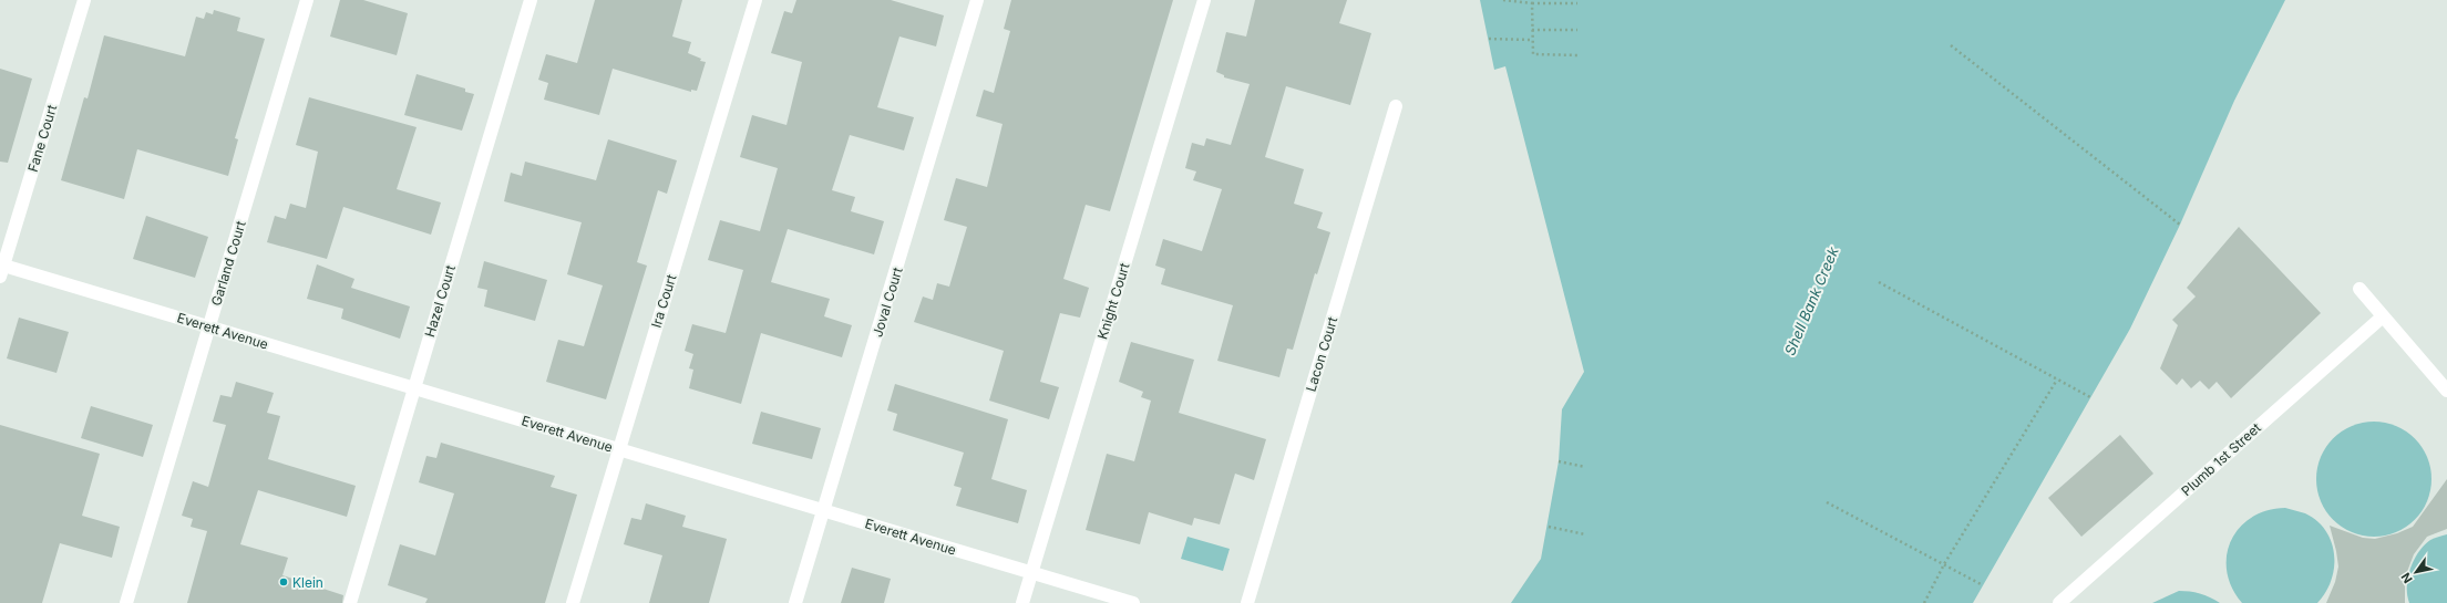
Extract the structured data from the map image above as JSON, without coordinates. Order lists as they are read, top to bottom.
{
  "streets": {
    "street": [
      "Fane Court",
      "Garland Court",
      "Hazel Court",
      "Ira Court",
      "Knight Court",
      "Joval Court",
      "Everett Avenue",
      "Lacon Court",
      "Plumb 1st Street"
    ]
  },
  "crossings": [
    ["Fane Court", "Everett Avenue"],
    ["Garland Court", "Everett Avenue"],
    ["Hazel Court", "Everett Avenue"],
    ["Ira Court", "Everett Avenue"],
    ["Knight Court", "Everett Avenue"],
    ["Joval Court", "Everett Avenue"]
  ],
  "water": ["Shell Bank Creek"],
  "places": ["Klein"],
  "north": "bottom left"
}
